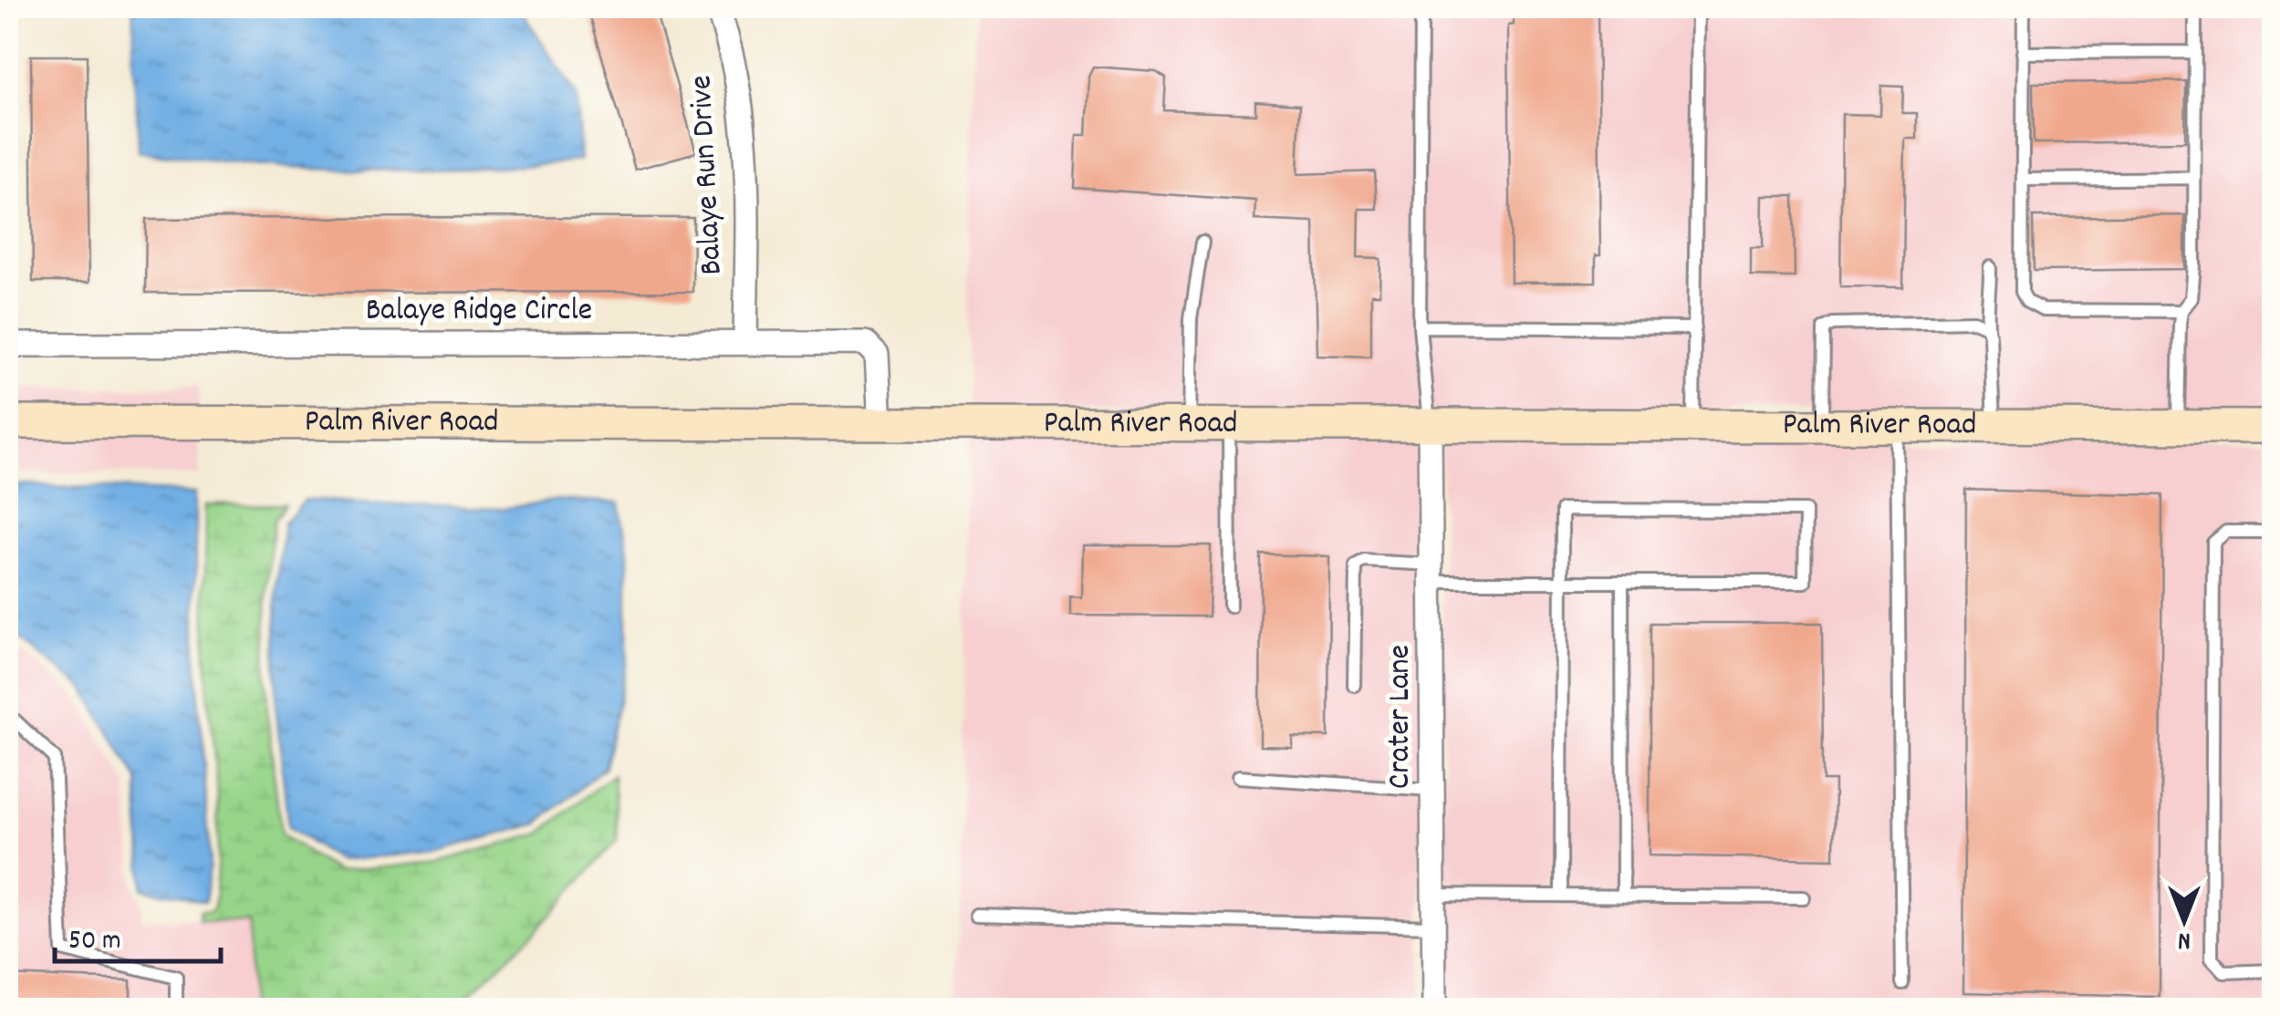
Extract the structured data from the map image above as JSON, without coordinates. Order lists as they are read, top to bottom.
{
  "streets": {
    "street": [
      "Balaye Run Drive",
      "Balaye Ridge Circle",
      "Palm River Road",
      "Crater Lane"
    ]
  },
  "crossings": [
    ["Balaye Run Drive", "Balaye Ridge Circle"],
    ["Balaye Ridge Circle", "Palm River Road"],
    ["Palm River Road", "Crater Lane"]
  ],
  "scale_bar": "50 m",
  "north": "bottom"
}
